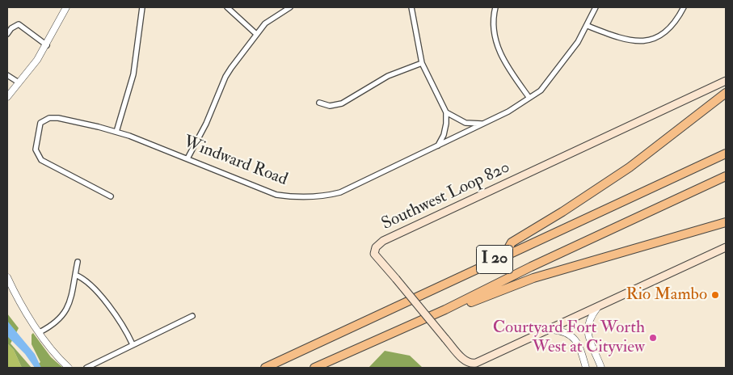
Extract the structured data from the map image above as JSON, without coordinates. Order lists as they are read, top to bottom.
{
  "streets": {
    "highway": ["I 20"],
    "main road": ["Southwest Loop 820"],
    "street": ["Windward Road"]
  },
  "places": ["Rio Mambo", "Courtyard Fort Worth West at Cityview"]
}
